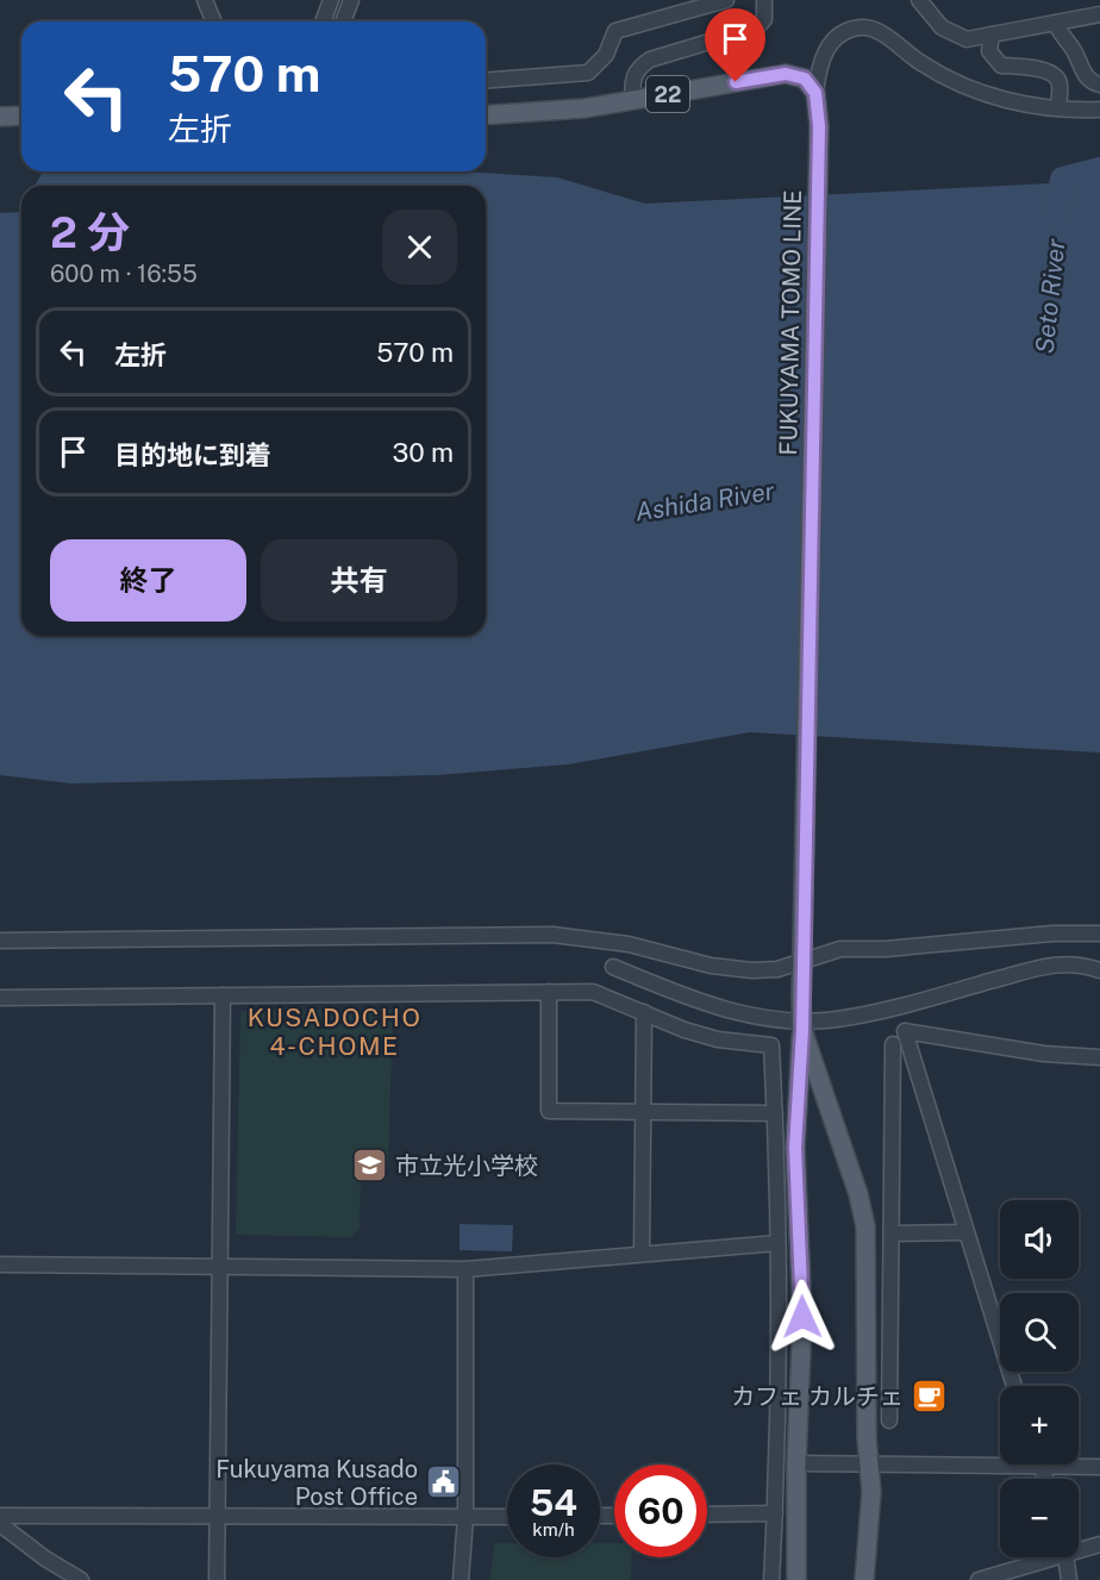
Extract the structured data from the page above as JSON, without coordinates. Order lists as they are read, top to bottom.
{
  "streets": {
    "main road": ["22", "FUKUYAMA TOMO LINE"]
  },
  "crossings": [
    ["22", "FUKUYAMA TOMO LINE"]
  ],
  "districts": ["KUSADOCHO 4-CHOME"],
  "water": ["Seto River", "Ashida River"],
  "places": {
    "school or university": ["市立光小学校"],
    "cafe": ["カフェ カルチェ"],
    "public building": ["Fukuyama Kusado Post Office"]
  },
  "page": {
    "turn": ["570 m", "左折"],
    "heading": ["2 分", "600 m · 16:55"],
    "list": [
      {
        "name": "左折",
        "value": "570 m"
      },
      {
        "name": "目的地に到着",
        "value": "30 m"
      }
    ],
    "buttons": ["終了", "共有"],
    "map_buttons": ["+", "−"],
    "speed": "54 km/h",
    "limit": "60"
  }
}
